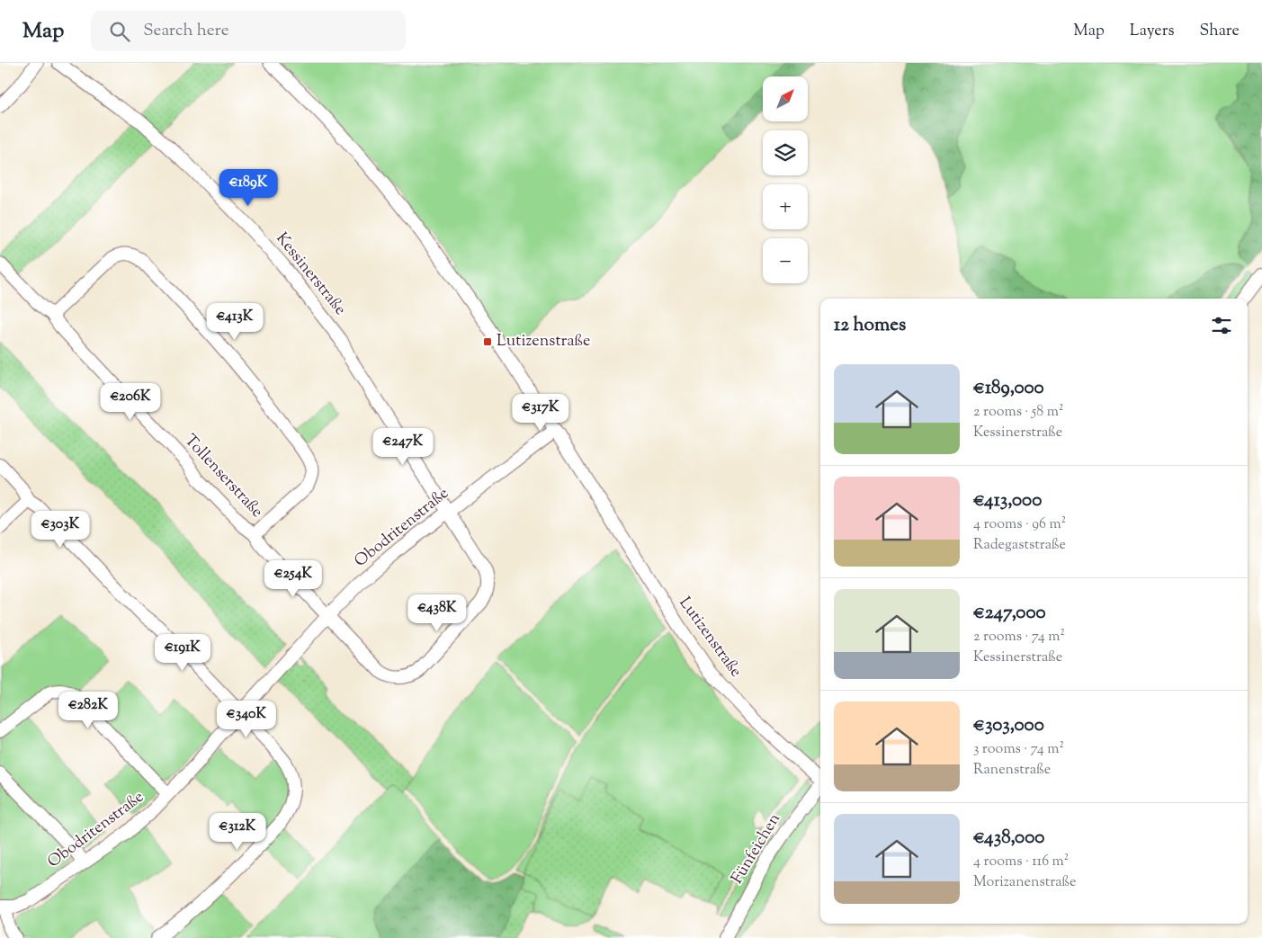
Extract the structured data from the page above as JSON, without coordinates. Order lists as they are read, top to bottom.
{
  "streets": {
    "street": [
      "Kessinerstraße",
      "Tollenserstraße",
      "Obodritenstraße",
      "Lutizenstraße",
      "Fünfeichen"
    ]
  },
  "crossings": [
    ["Kessinerstraße", "Tollenserstraße"],
    ["Kessinerstraße", "Obodritenstraße"],
    ["Tollenserstraße", "Obodritenstraße"],
    ["Obodritenstraße", "Lutizenstraße"]
  ],
  "places": {
    "transit": ["Lutizenstraße"]
  },
  "north": "top right",
  "page": {
    "header": "Map",
    "search": "Search here",
    "nav": ["Map", "Layers", "Share"],
    "map_buttons": ["+", "−"],
    "price": [
      "€189K",
      "€413K",
      "€206K",
      "€317K",
      "€247K",
      "€303K",
      "€254K",
      "€438K",
      "€191K",
      "€282K",
      "€340K",
      "€312K"
    ],
    "heading": "12 homes",
    "list": [
      {
        "name": "€189,000",
        "note": "2 rooms · 58 m² · Kessinerstraße"
      },
      {
        "name": "€413,000",
        "note": "4 rooms · 96 m² · Radegaststraße"
      },
      {
        "name": "€247,000",
        "note": "2 rooms · 74 m² · Kessinerstraße"
      },
      {
        "name": "€303,000",
        "note": "3 rooms · 74 m² · Ranenstraße"
      },
      {
        "name": "€438,000",
        "note": "4 rooms · 116 m² · Morizanenstraße"
      }
    ]
  }
}
